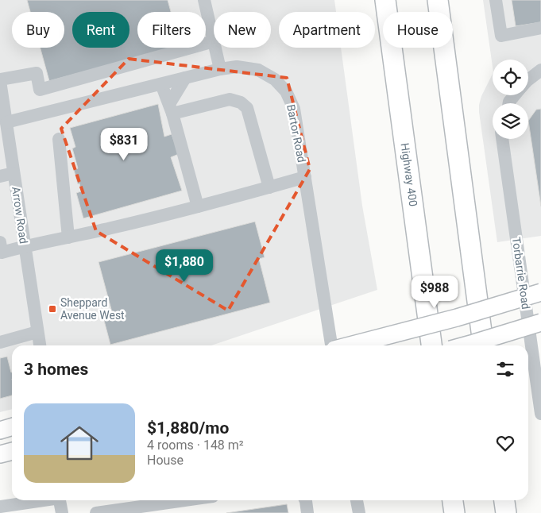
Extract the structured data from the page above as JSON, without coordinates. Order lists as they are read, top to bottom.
{
  "streets": {
    "highway": ["Highway 400"],
    "street": ["Bartor Road", "Arrow Road", "Torbarrie Road"]
  },
  "crossings": [
    ["Bartor Road", "Arrow Road"]
  ],
  "places": {
    "transit": ["Sheppard Avenue West"]
  },
  "page": {
    "chip": [
      "Buy",
      "Rent",
      "Filters",
      "New",
      "Apartment",
      "House"
    ],
    "price": ["$831", "$1,880", "$988"],
    "heading": "3 homes",
    "list": [
      {
        "name": "$1,880/mo",
        "note": "4 rooms · 148 m² · House"
      }
    ]
  }
}
